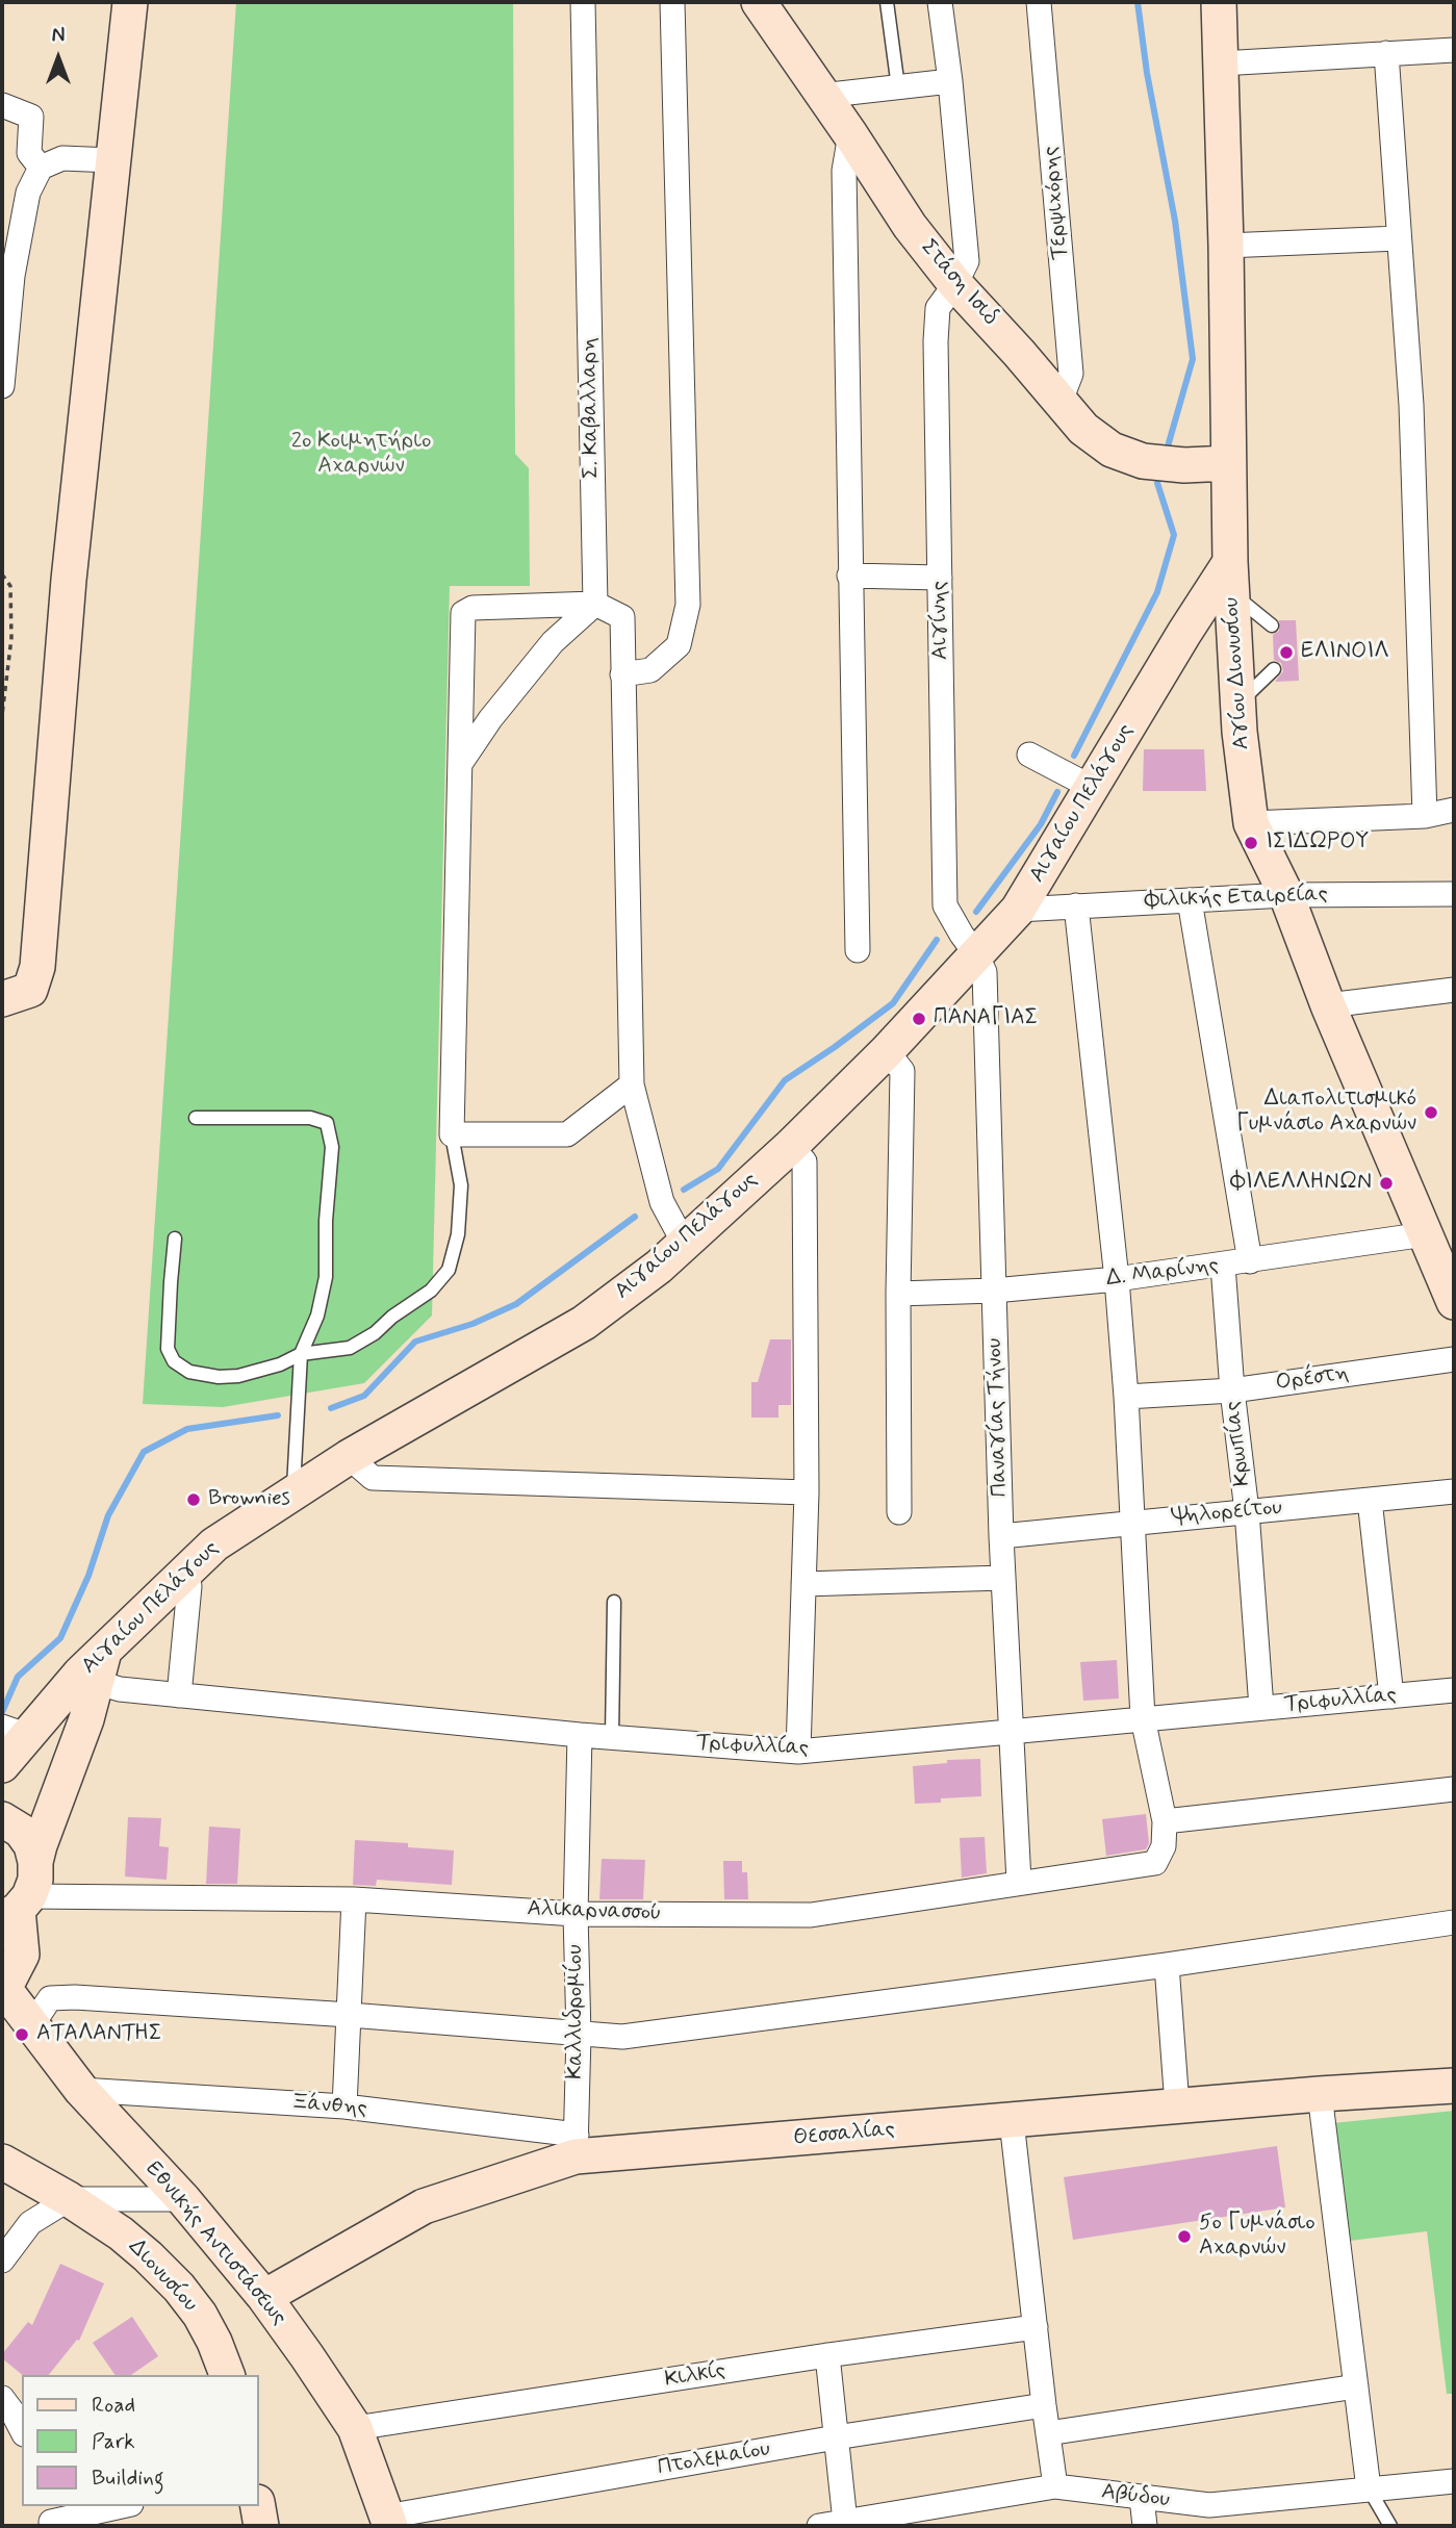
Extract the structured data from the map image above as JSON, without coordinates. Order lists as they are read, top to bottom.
{
  "streets": {
    "street": [
      "Τερψιχόρης",
      "Στάση Ισιδ",
      "Σ. Καβαλλαρη",
      "Αιγίνης",
      "Αγίου Διονυσίου",
      "Αιγαίου Πελάγους",
      "Φιλικής Εταιρείας",
      "Δ. Μαρίνης",
      "Ορέστη",
      "Παναγίας Τήνου",
      "Κρωπίας",
      "Ψηλορείτου",
      "Τριφυλλίας",
      "Αλικαρνασσού",
      "Καλλιδρομίου",
      "Ξάνθης",
      "Θεσσαλίας",
      "Εθνικής Αντιστάσεως",
      "Διονυσίου",
      "Κιλκίς",
      "Πτολεμαίου",
      "Αβύδου"
    ]
  },
  "crossings": [
    ["Τερψιχόρης", "Στάση Ισιδ"],
    ["Στάση Ισιδ", "Αιγίνης"],
    ["Στάση Ισιδ", "Αγίου Διονυσίου"],
    ["Αιγίνης", "Αιγαίου Πελάγους"],
    ["Αιγίνης", "Παναγίας Τήνου"],
    ["Αγίου Διονυσίου", "Αιγαίου Πελάγους"],
    ["Αγίου Διονυσίου", "Φιλικής Εταιρείας"],
    ["Αγίου Διονυσίου", "Δ. Μαρίνης"],
    ["Αιγαίου Πελάγους", "Φιλικής Εταιρείας"],
    ["Αιγαίου Πελάγους", "Παναγίας Τήνου"],
    ["Αιγαίου Πελάγους", "Τριφυλλίας"],
    ["Δ. Μαρίνης", "Παναγίας Τήνου"],
    ["Δ. Μαρίνης", "Κρωπίας"],
    ["Ορέστη", "Κρωπίας"],
    ["Παναγίας Τήνου", "Ψηλορείτου"],
    ["Παναγίας Τήνου", "Τριφυλλίας"],
    ["Παναγίας Τήνου", "Αλικαρνασσού"],
    ["Κρωπίας", "Ψηλορείτου"],
    ["Κρωπίας", "Τριφυλλίας"],
    ["Τριφυλλίας", "Καλλιδρομίου"],
    ["Αλικαρνασσού", "Καλλιδρομίου"],
    ["Καλλιδρομίου", "Ξάνθης"],
    ["Καλλιδρομίου", "Θεσσαλίας"],
    ["Ξάνθης", "Θεσσαλίας"],
    ["Ξάνθης", "Εθνικής Αντιστάσεως"],
    ["Θεσσαλίας", "Εθνικής Αντιστάσεως"],
    ["Εθνικής Αντιστάσεως", "Κιλκίς"],
    ["Εθνικής Αντιστάσεως", "Πτολεμαίου"]
  ],
  "parks": ["2ο Κοιμητήριο Αχαρνών"],
  "places": [
    "ΕΛΙΝΟΙΛ",
    "ΙΣΙΔΩΡΟΥ",
    "ΠΑΝΑΓΙΑΣ",
    "Διαπολιτισμικό Γυμνάσιο Αχαρνών",
    "ΦΙΛΕΛΛΗΝΩΝ",
    "Brownies",
    "ΑΤΑΛΑΝΤΗΣ",
    "5ο Γυμνάσιο Αχαρνών"
  ],
  "legend": ["Road", "Park", "Building"],
  "north": "top"
}
